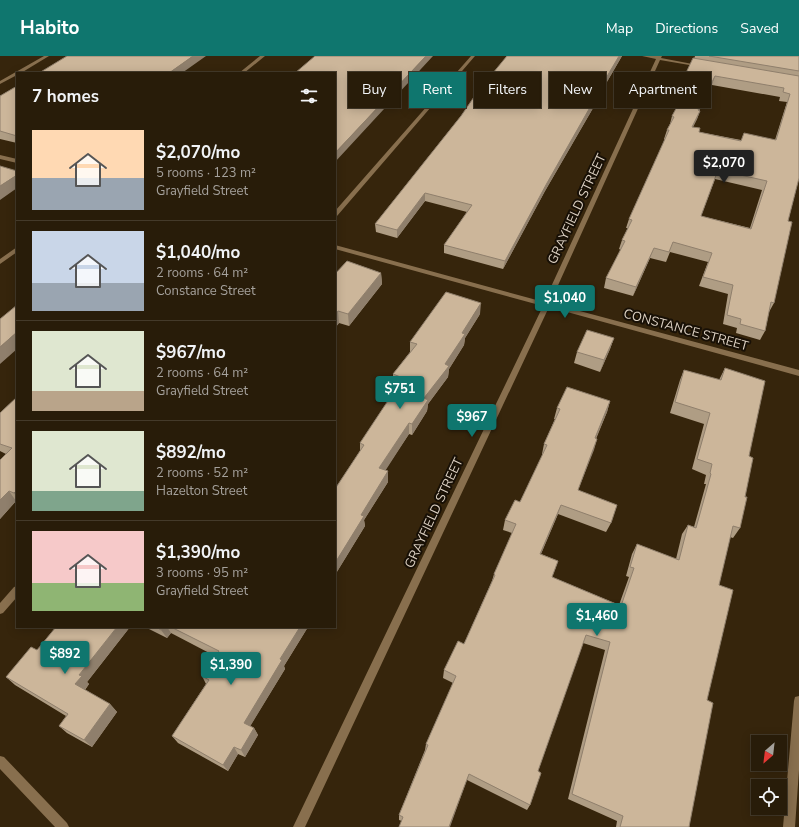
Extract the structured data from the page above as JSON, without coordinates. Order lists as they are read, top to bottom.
{
  "streets": {
    "street": ["GRAYFIELD STREET", "CONSTANCE STREET"]
  },
  "crossings": [
    ["GRAYFIELD STREET", "CONSTANCE STREET"]
  ],
  "north": "bottom left",
  "page": {
    "header": "Habito",
    "nav": ["Map", "Directions", "Saved"],
    "chip": [
      "Buy",
      "Rent",
      "Filters",
      "New",
      "Apartment"
    ],
    "heading": "7 homes",
    "list": [
      {
        "name": "$2,070/mo",
        "note": "5 rooms · 123 m² · Grayfield Street"
      },
      {
        "name": "$1,040/mo",
        "note": "2 rooms · 64 m² · Constance Street"
      },
      {
        "name": "$967/mo",
        "note": "2 rooms · 64 m² · Grayfield Street"
      },
      {
        "name": "$892/mo",
        "note": "2 rooms · 52 m² · Hazelton Street"
      },
      {
        "name": "$1,390/mo",
        "note": "3 rooms · 95 m² · Grayfield Street"
      }
    ],
    "price": [
      "$2,070",
      "$1,040",
      "$751",
      "$967",
      "$1,460",
      "$892",
      "$1,390"
    ]
  }
}
